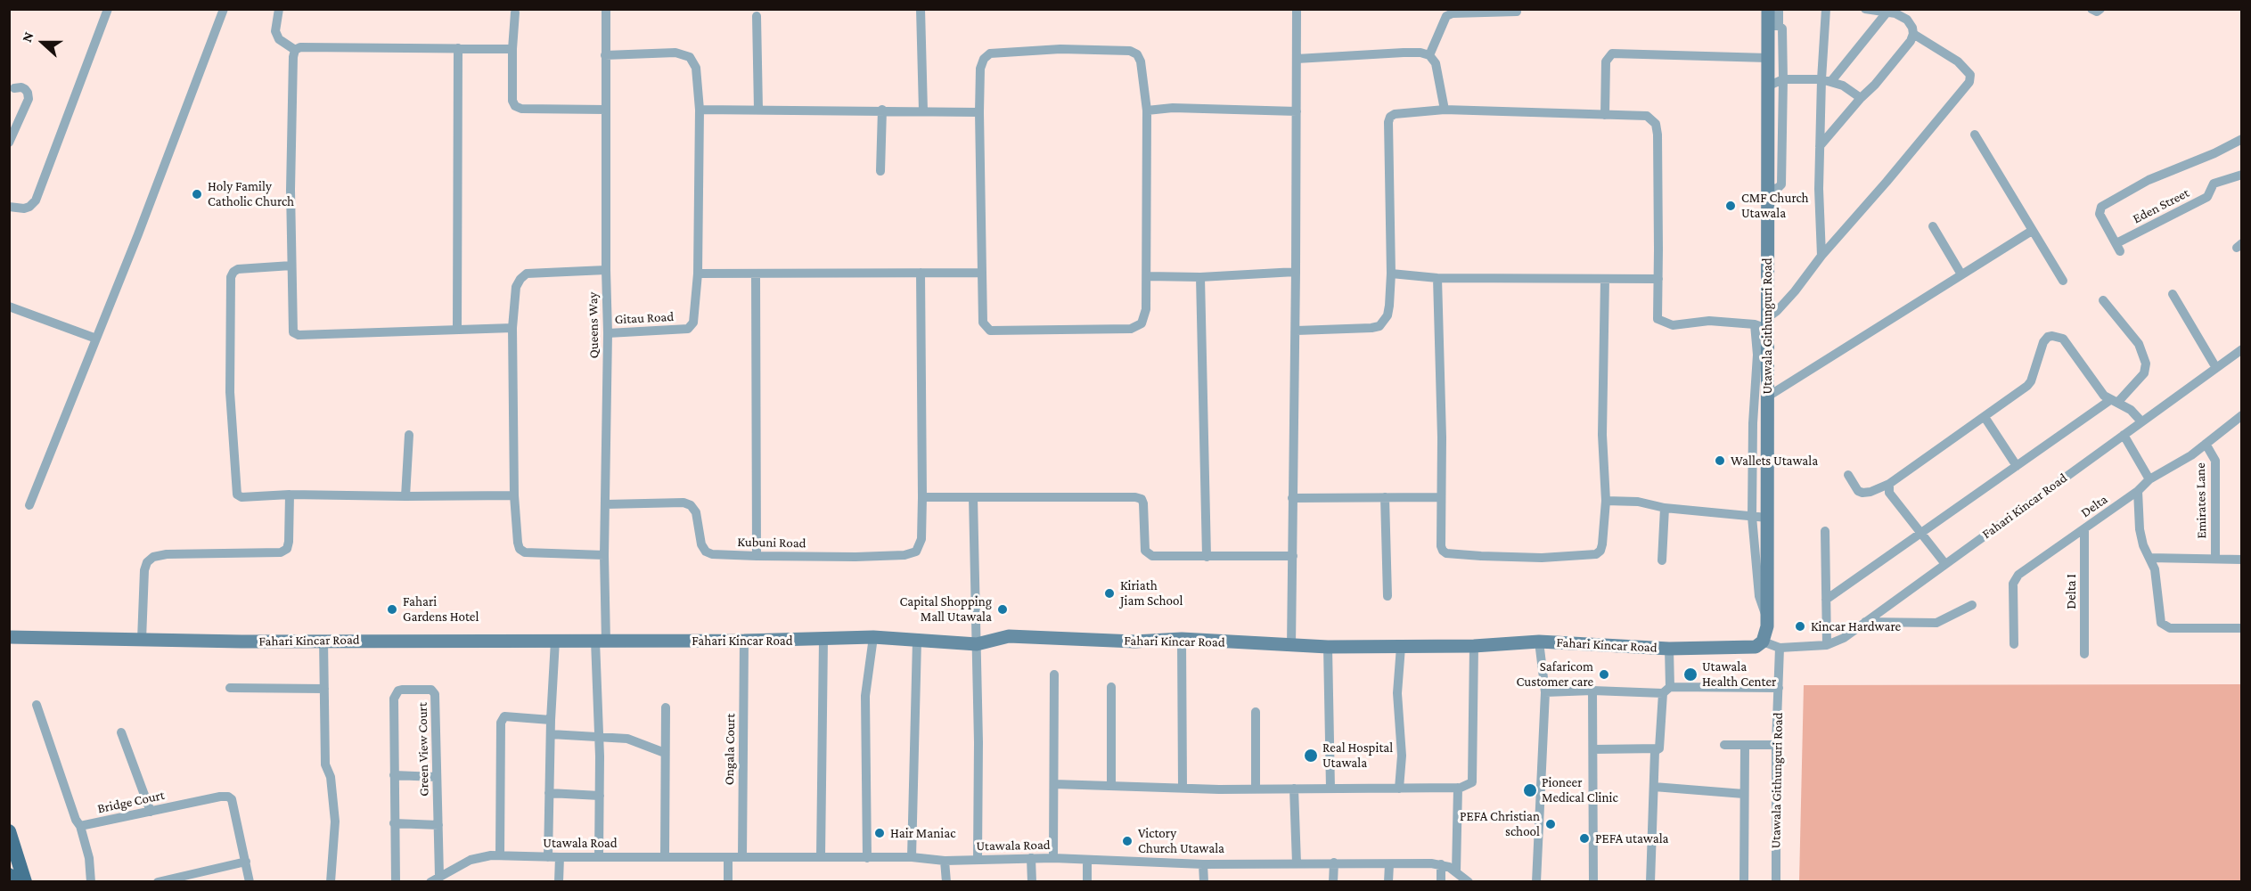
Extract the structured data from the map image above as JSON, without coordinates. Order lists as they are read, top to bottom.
{
  "streets": {
    "street": [
      "Eden Street",
      "Gitau Road",
      "Queens Way",
      "Utawala Githunguri Road",
      "Emirates Lane",
      "Fahari Kincar Road",
      "Delta",
      "Kubuni Road",
      "Delta I",
      "Green View Court",
      "Ongala Court",
      "Bridge Court",
      "Utawala Road"
    ]
  },
  "crossings": [
    ["Gitau Road", "Queens Way"],
    ["Queens Way", "Fahari Kincar Road"],
    ["Queens Way", "Kubuni Road"],
    ["Queens Way", "Utawala Road"],
    ["Utawala Githunguri Road", "Fahari Kincar Road"],
    ["Emirates Lane", "Delta"],
    ["Fahari Kincar Road", "Ongala Court"],
    ["Delta", "Delta I"],
    ["Green View Court", "Utawala Road"],
    ["Ongala Court", "Utawala Road"]
  ],
  "places": [
    "Holy Family Catholic Church",
    "CMF Church Utawala",
    "Wallets Utawala",
    "Kiriath Jiam School",
    "Fahari Gardens Hotel",
    "Capital Shopping Mall Utawala",
    "Kincar Hardware",
    "Safaricom Customer care",
    "Utawala Health Center",
    "Real Hospital Utawala",
    "Pioneer Medical Clinic",
    "PEFA Christian school",
    "Hair Maniac",
    "PEFA utawala",
    "Victory Church Utawala"
  ],
  "north": "left"
}
